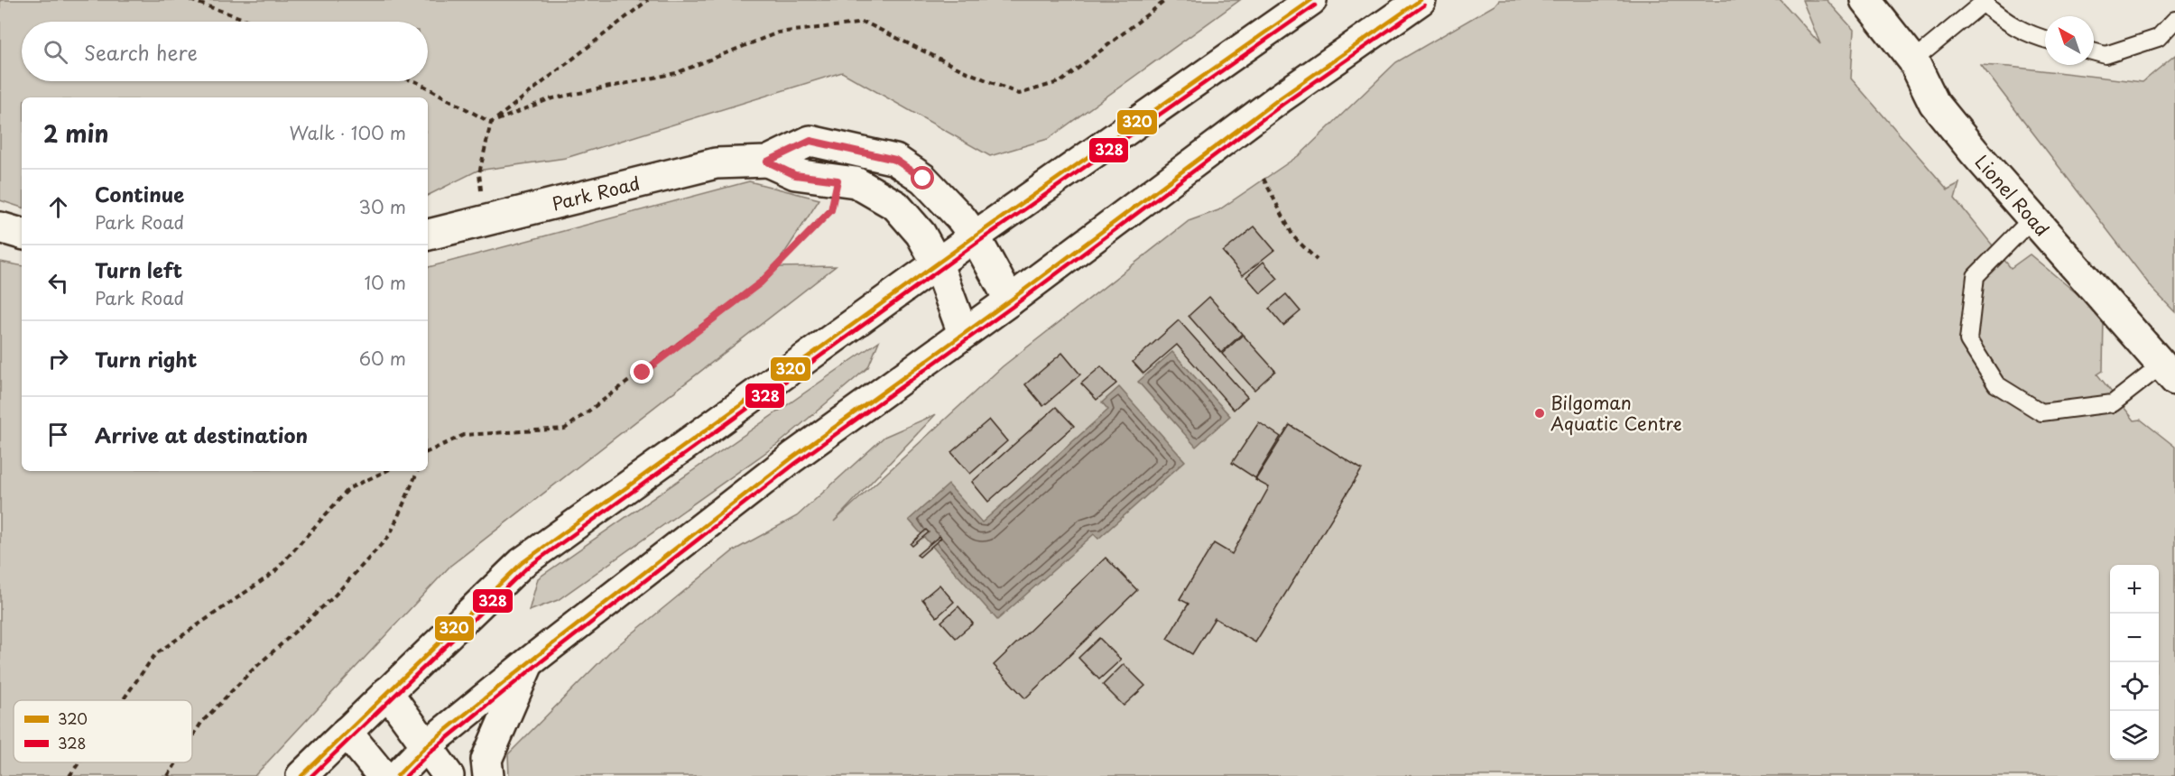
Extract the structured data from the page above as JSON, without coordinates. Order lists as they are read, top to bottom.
{
  "streets": {
    "main road": ["Park Road", "Lionel Road"]
  },
  "places": ["Bilgoman Aquatic Centre"],
  "lines": ["transit line 320", "transit line 328"],
  "legend": ["320", "328"],
  "north": "top left",
  "page": {
    "search": "Search here",
    "heading": ["2 min", "Walk · 100 m"],
    "list": [
      ["Continue", "Park Road", "30 m"],
      ["Turn left", "Park Road", "10 m"],
      ["Turn right", "60 m"],
      "Arrive at destination"
    ],
    "map_buttons": ["+", "−"]
  }
}
